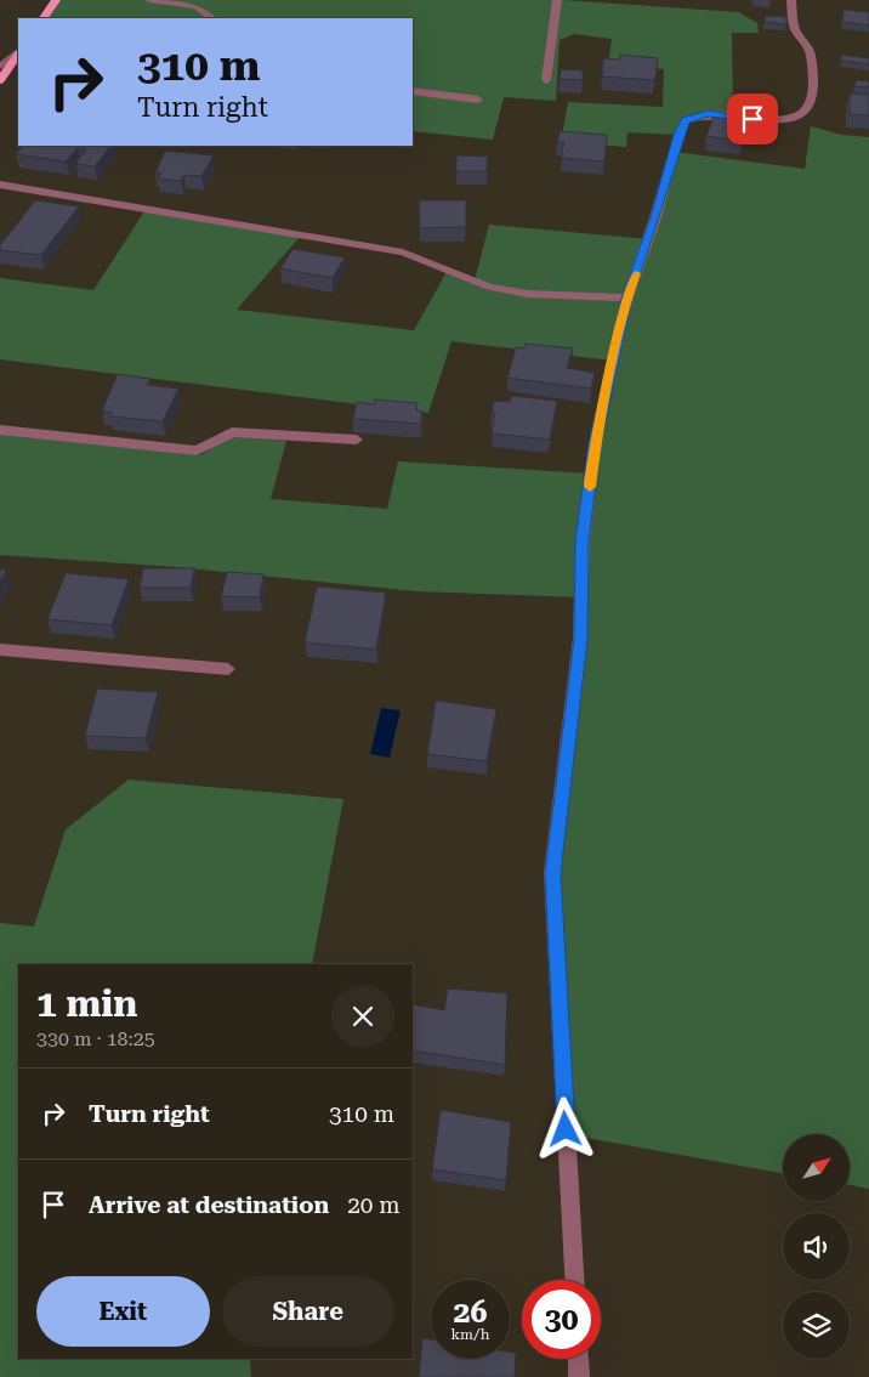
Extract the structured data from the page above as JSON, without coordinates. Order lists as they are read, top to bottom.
{
  "north": "top right",
  "page": {
    "turn": ["310 m", "Turn right"],
    "heading": ["1 min", "330 m · 18:25"],
    "list": [
      {
        "name": "Turn right",
        "value": "310 m"
      },
      {
        "name": "Arrive at destination",
        "value": "20 m"
      }
    ],
    "buttons": ["Exit", "Share"],
    "speed": "26 km/h",
    "limit": "30"
  }
}
